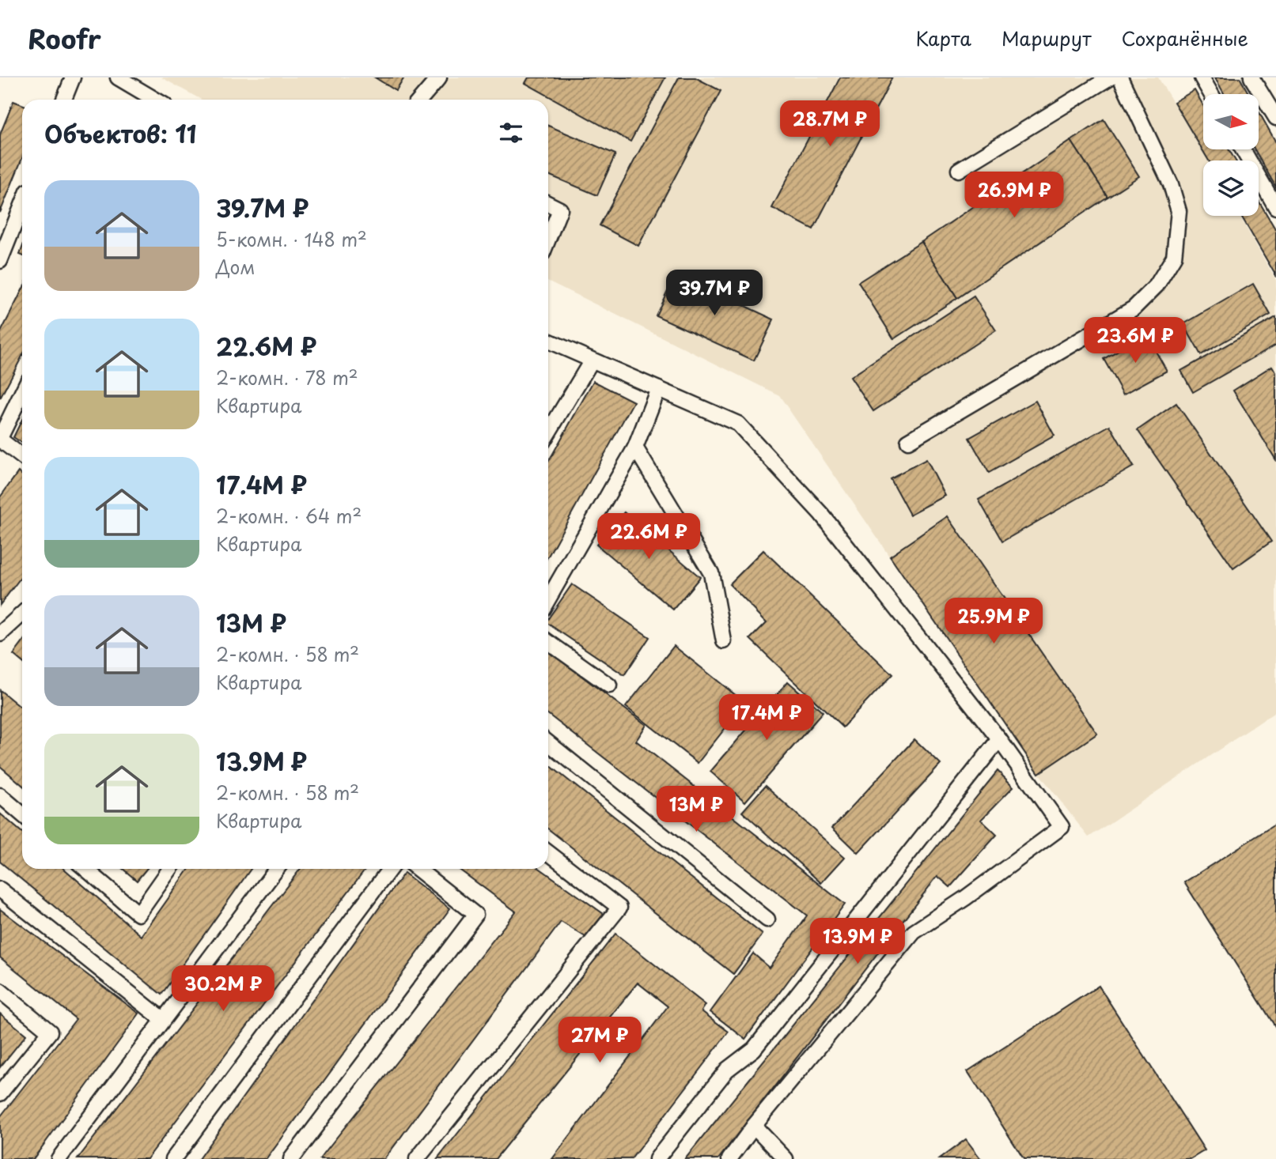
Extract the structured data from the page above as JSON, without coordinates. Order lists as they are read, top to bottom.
{
  "north": "right",
  "page": {
    "header": "Roofr",
    "nav": ["Карта", "Маршрут", "Сохранённые"],
    "heading": "Объектов: 11",
    "price": [
      "28.7M ₽",
      "26.9M ₽",
      "39.7M ₽",
      "23.6M ₽",
      "22.6M ₽",
      "25.9M ₽",
      "17.4M ₽",
      "13M ₽",
      "13.9M ₽",
      "30.2M ₽",
      "27M ₽"
    ],
    "list": [
      {
        "name": "39.7M ₽",
        "note": "5-комн. · 148 m² · Дом"
      },
      {
        "name": "22.6M ₽",
        "note": "2-комн. · 78 m² · Квартира"
      },
      {
        "name": "17.4M ₽",
        "note": "2-комн. · 64 m² · Квартира"
      },
      {
        "name": "13M ₽",
        "note": "2-комн. · 58 m² · Квартира"
      },
      {
        "name": "13.9M ₽",
        "note": "2-комн. · 58 m² · Квартира"
      }
    ]
  }
}
